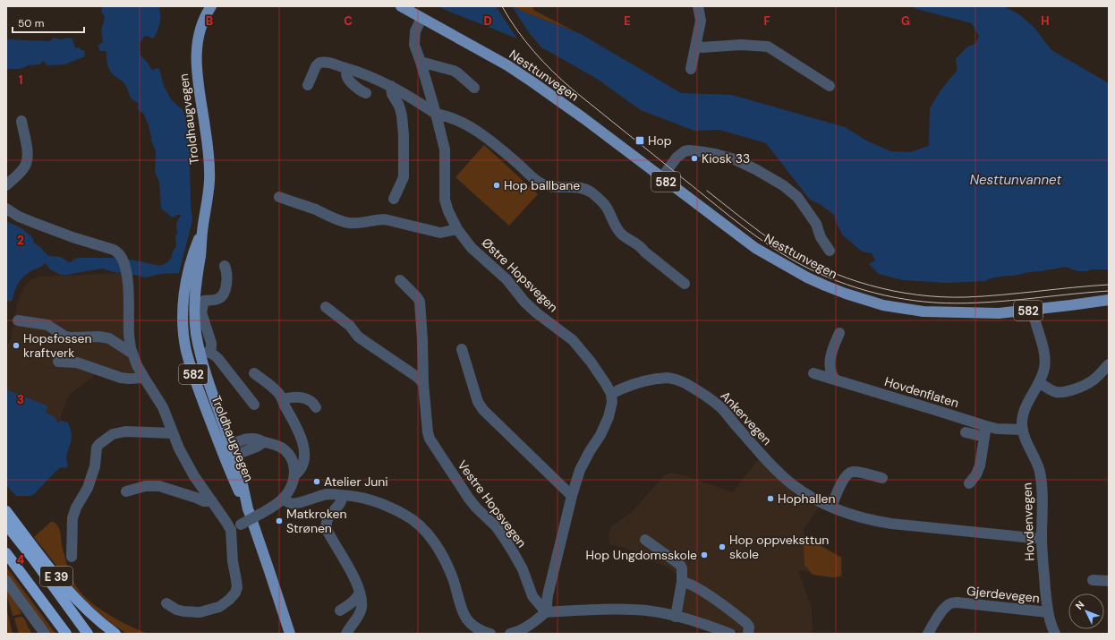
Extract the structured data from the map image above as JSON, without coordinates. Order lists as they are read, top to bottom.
{
  "streets": {
    "highway": ["E 39"],
    "main road": ["Nesttunvegen", "Troldhaugvegen", "582"],
    "street": [
      "Østre Hopsvegen",
      "Hovdenflaten",
      "Ankervegen",
      "Vestre Hopsvegen",
      "Hovdenvegen",
      "Gjerdevegen"
    ]
  },
  "crossings": [
    ["Nesttunvegen", "Østre Hopsvegen"],
    ["Nesttunvegen", "Hovdenvegen"],
    ["Østre Hopsvegen", "Ankervegen"],
    ["Hovdenflaten", "Hovdenvegen"],
    ["Ankervegen", "Hovdenvegen"],
    ["Hovdenvegen", "Gjerdevegen"]
  ],
  "water": ["Nesttunvannet"],
  "places": {
    "transit": ["Hop"],
    "other": [
      "Kiosk 33",
      "Hop ballbane",
      "Hopsfossen kraftverk",
      "Atelier Juni",
      "Hophallen",
      "Matkroken Strønen",
      "Hop oppveksttun skole",
      "Hop Ungdomsskole"
    ]
  },
  "scale_bar": "50 m",
  "north": "top left",
  "grid": {
    "columns": [
      "B",
      "C",
      "D",
      "E",
      "F",
      "G",
      "H"
    ],
    "rows": [
      "1",
      "2",
      "3",
      "4"
    ]
  }
}
